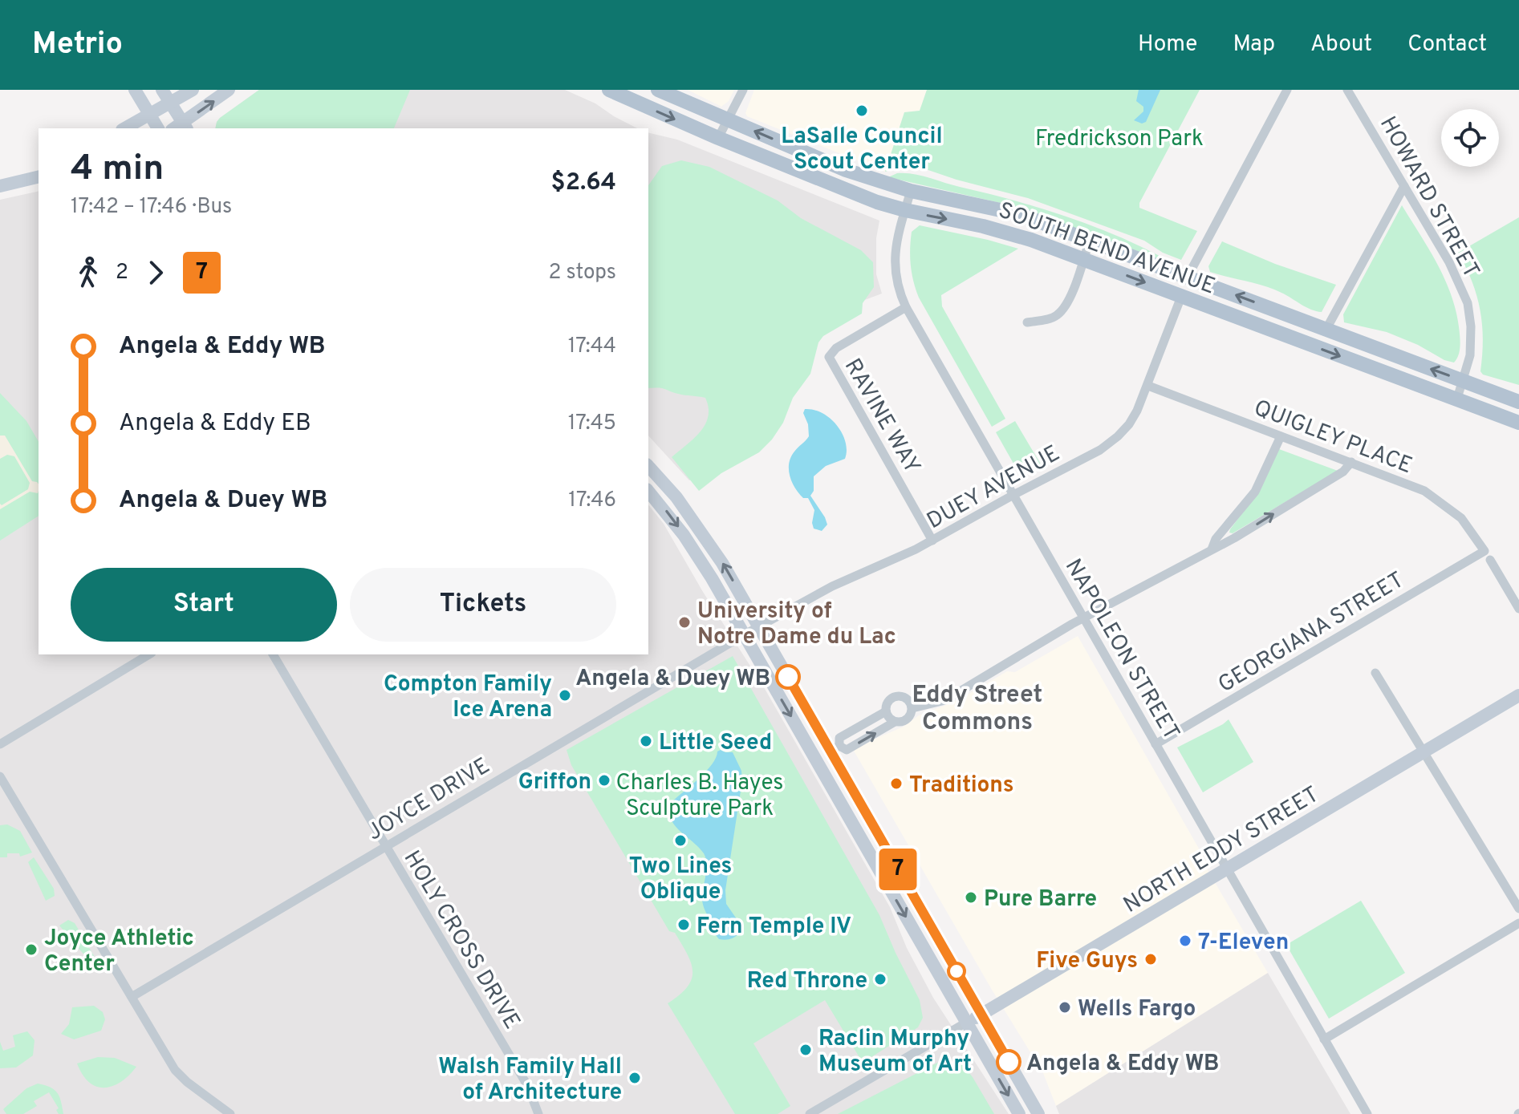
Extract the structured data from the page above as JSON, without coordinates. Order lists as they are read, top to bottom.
{
  "streets": {
    "main road": ["SOUTH BEND AVENUE", "NORTH EDDY STREET"],
    "street": [
      "HOWARD STREET",
      "RAVINE WAY",
      "QUIGLEY PLACE",
      "DUEY AVENUE",
      "GEORGIANA STREET",
      "NAPOLEON STREET",
      "JOYCE DRIVE",
      "HOLY CROSS DRIVE"
    ]
  },
  "crossings": [
    ["HOWARD STREET", "SOUTH BEND AVENUE"],
    ["SOUTH BEND AVENUE", "DUEY AVENUE"],
    ["SOUTH BEND AVENUE", "NAPOLEON STREET"],
    ["RAVINE WAY", "DUEY AVENUE"],
    ["RAVINE WAY", "NAPOLEON STREET"],
    ["QUIGLEY PLACE", "DUEY AVENUE"],
    ["QUIGLEY PLACE", "GEORGIANA STREET"],
    ["DUEY AVENUE", "NAPOLEON STREET"],
    ["DUEY AVENUE", "JOYCE DRIVE"],
    ["GEORGIANA STREET", "NAPOLEON STREET"],
    ["NAPOLEON STREET", "NORTH EDDY STREET"],
    ["JOYCE DRIVE", "HOLY CROSS DRIVE"]
  ],
  "districts": ["Eddy Street Commons"],
  "parks": ["Fredrickson Park", "Charles B. Hayes Sculpture Park"],
  "places": [
    "LaSalle Council Scout Center",
    "University of Notre Dame du Lac",
    "Angela & Duey WB",
    "Compton Family Ice Arena",
    "Little Seed",
    "Griffon",
    "Traditions",
    "Two Lines Oblique",
    "Pure Barre",
    "Fern Temple IV",
    "7-Eleven",
    "Joyce Athletic Center",
    "Five Guys",
    "Red Throne",
    "Wells Fargo",
    "Raclin Murphy Museum of Art",
    "Angela & Eddy WB",
    "Walsh Family Hall of Architecture"
  ],
  "lines": ["bus line 7"],
  "page": {
    "header": "Metrio",
    "nav": [
      "Home",
      "Map",
      "About",
      "Contact"
    ],
    "on_map": "7",
    "heading": ["4 min", "17:42 – 17:46 · Bus", "$2.64"],
    "legs": ["2", "7", "2 stops"],
    "list": [
      {
        "name": "Angela & Eddy WB",
        "value": "17:44"
      },
      {
        "name": "Angela & Eddy EB",
        "value": "17:45"
      },
      {
        "name": "Angela & Duey WB",
        "value": "17:46"
      }
    ],
    "buttons": ["Start", "Tickets"]
  }
}
